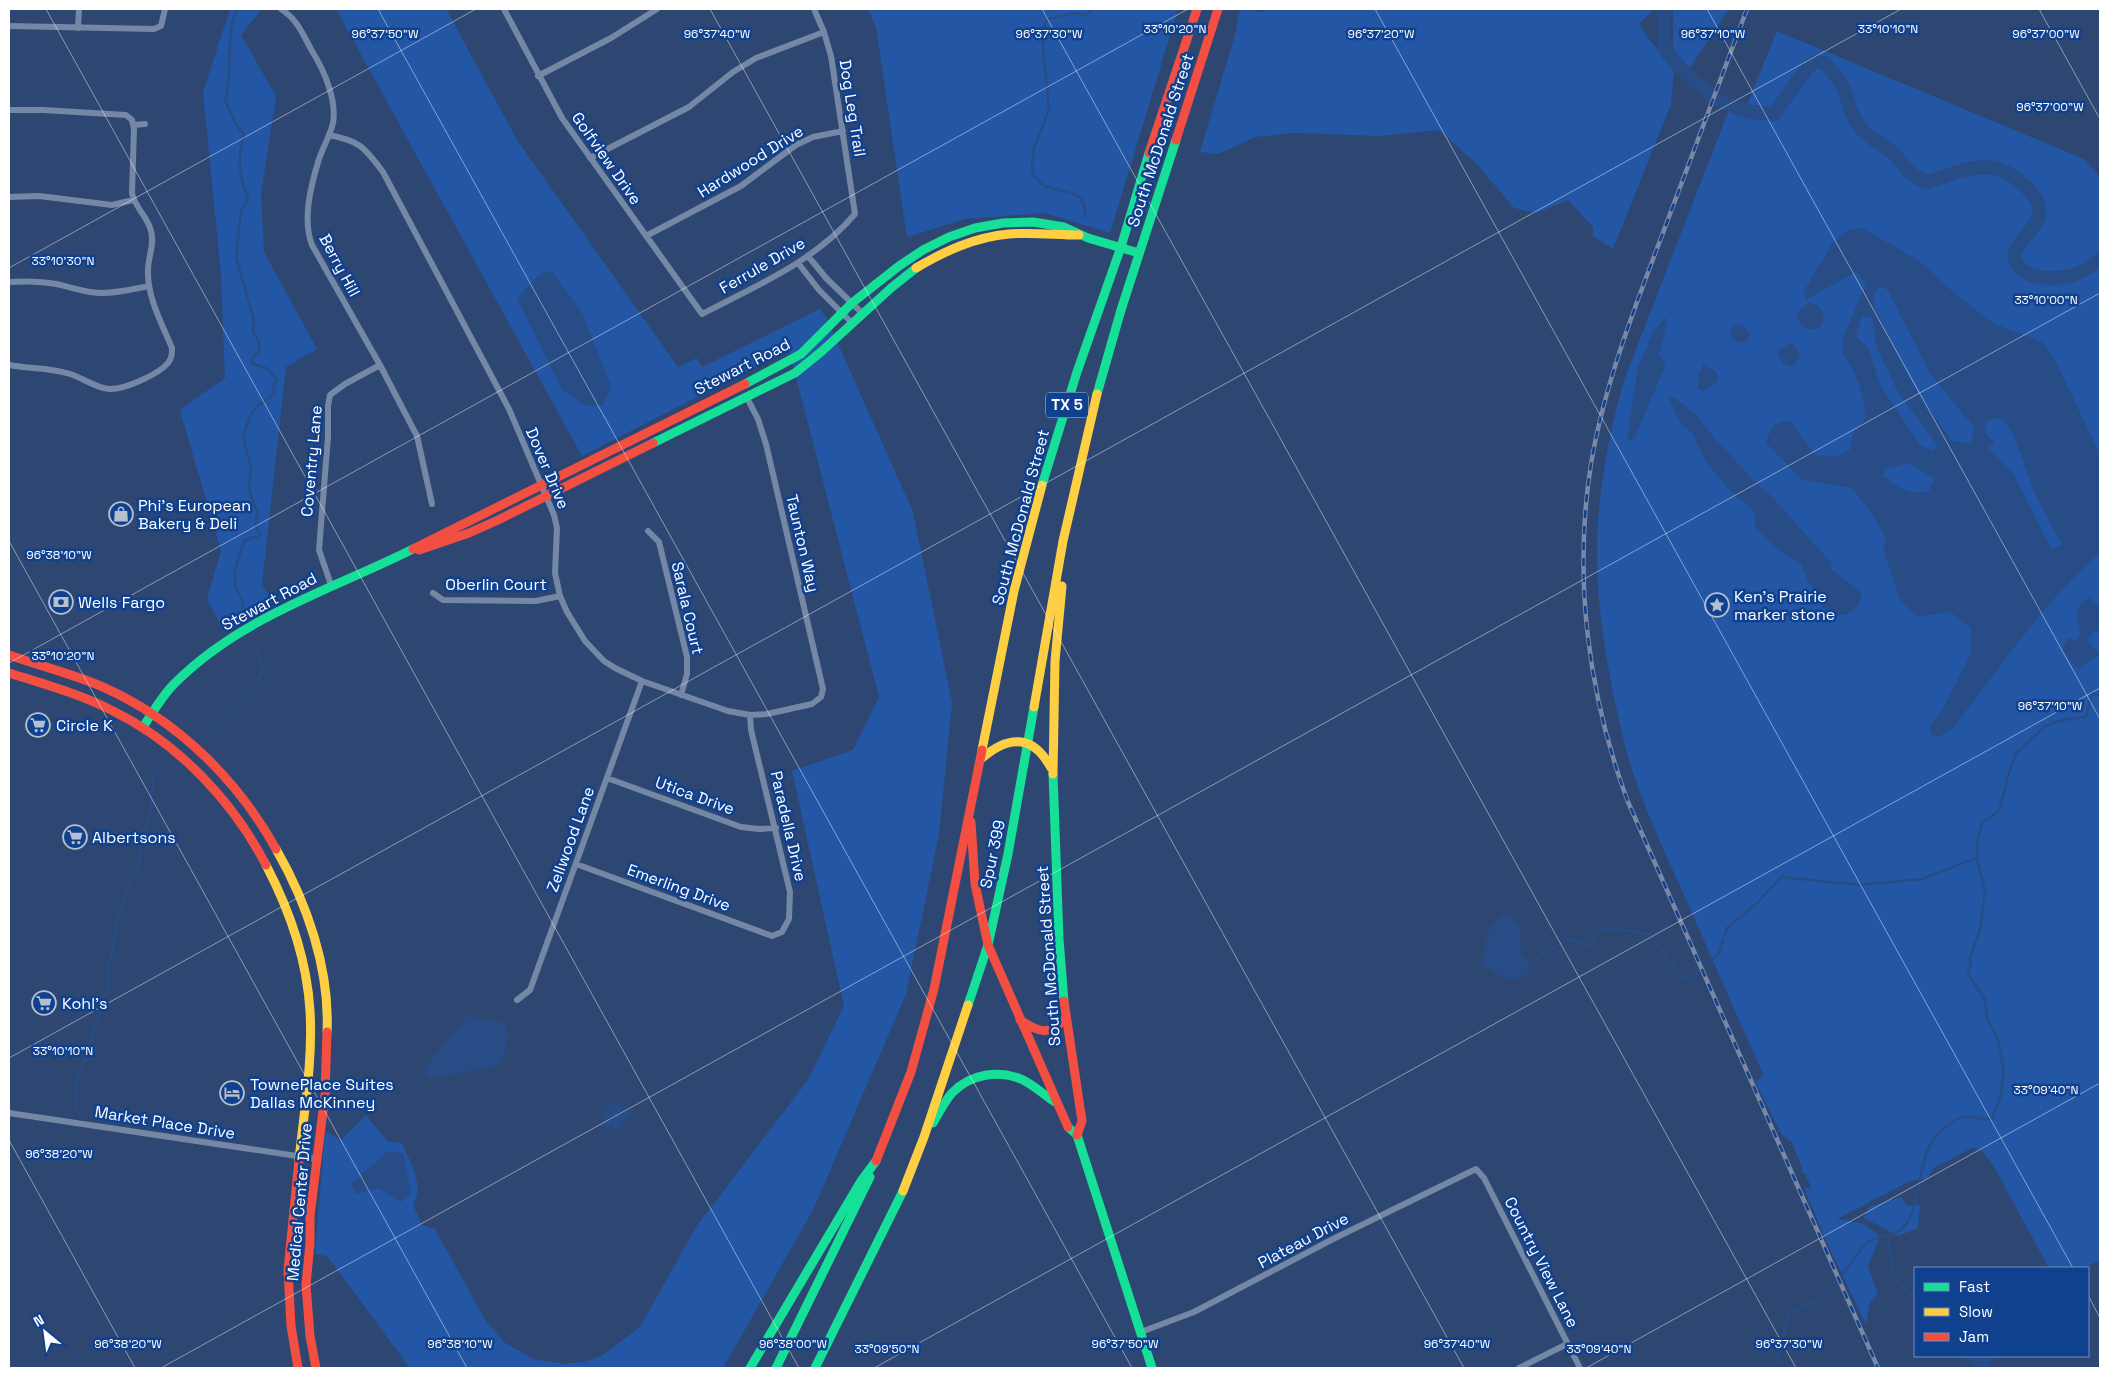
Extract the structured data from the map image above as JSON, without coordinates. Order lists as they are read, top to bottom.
{
  "streets": {
    "main road": [
      "South McDonald Street",
      "Stewart Road",
      "TX 5",
      "Spur 399",
      "Medical Center Drive"
    ],
    "street": [
      "Dog Leg Trail",
      "Golfview Drive",
      "Hardwood Drive",
      "Berry Hill",
      "Ferrule Drive",
      "Coventry Lane",
      "Dover Drive",
      "Taunton Way",
      "Oberlin Court",
      "Sarala Court",
      "Utica Drive",
      "Paradella Drive",
      "Zellwood Lane",
      "Emerling Drive",
      "Market Place Drive",
      "Plateau Drive",
      "Country View Lane"
    ]
  },
  "crossings": [
    ["Dog Leg Trail", "Hardwood Drive"],
    ["Dog Leg Trail", "Ferrule Drive"],
    ["South McDonald Street", "Stewart Road"],
    ["South McDonald Street", "TX 5"],
    ["South McDonald Street", "Spur 399"],
    ["South McDonald Street", "Plateau Drive"],
    ["Golfview Drive", "Hardwood Drive"],
    ["Golfview Drive", "Ferrule Drive"],
    ["Berry Hill", "Coventry Lane"],
    ["Berry Hill", "Dover Drive"],
    ["Stewart Road", "Coventry Lane"],
    ["Stewart Road", "Dover Drive"],
    ["Stewart Road", "Taunton Way"],
    ["Stewart Road", "Medical Center Drive"],
    ["TX 5", "Spur 399"],
    ["Dover Drive", "Taunton Way"],
    ["Dover Drive", "Oberlin Court"],
    ["Dover Drive", "Sarala Court"],
    ["Dover Drive", "Paradella Drive"],
    ["Dover Drive", "Zellwood Lane"],
    ["Utica Drive", "Paradella Drive"],
    ["Utica Drive", "Zellwood Lane"],
    ["Paradella Drive", "Emerling Drive"],
    ["Zellwood Lane", "Emerling Drive"],
    ["Market Place Drive", "Medical Center Drive"],
    ["Plateau Drive", "Country View Lane"]
  ],
  "places": {
    "shop": ["Phi's European Bakery & Deli"],
    "bank": ["Wells Fargo"],
    "place": ["Ken's Prairie marker stone"],
    "supermarket": ["Circle K", "Albertsons", "Kohl's"],
    "hotel": ["TownePlace Suites Dallas McKinney"]
  },
  "legend": ["Fast", "Slow", "Jam"],
  "north": "top left",
  "coordinates": [
    "33°10'20\"N",
    "33°10'10\"N",
    "96°37'50\"W",
    "96°37'40\"W",
    "96°37'30\"W",
    "96°37'20\"W",
    "96°37'10\"W",
    "96°37'00\"W",
    "33°10'30\"N",
    "33°10'00\"N",
    "96°38'10\"W",
    "33°09'40\"N",
    "96°38'20\"W",
    "96°38'00\"W",
    "33°09'50\"N"
  ]
}
